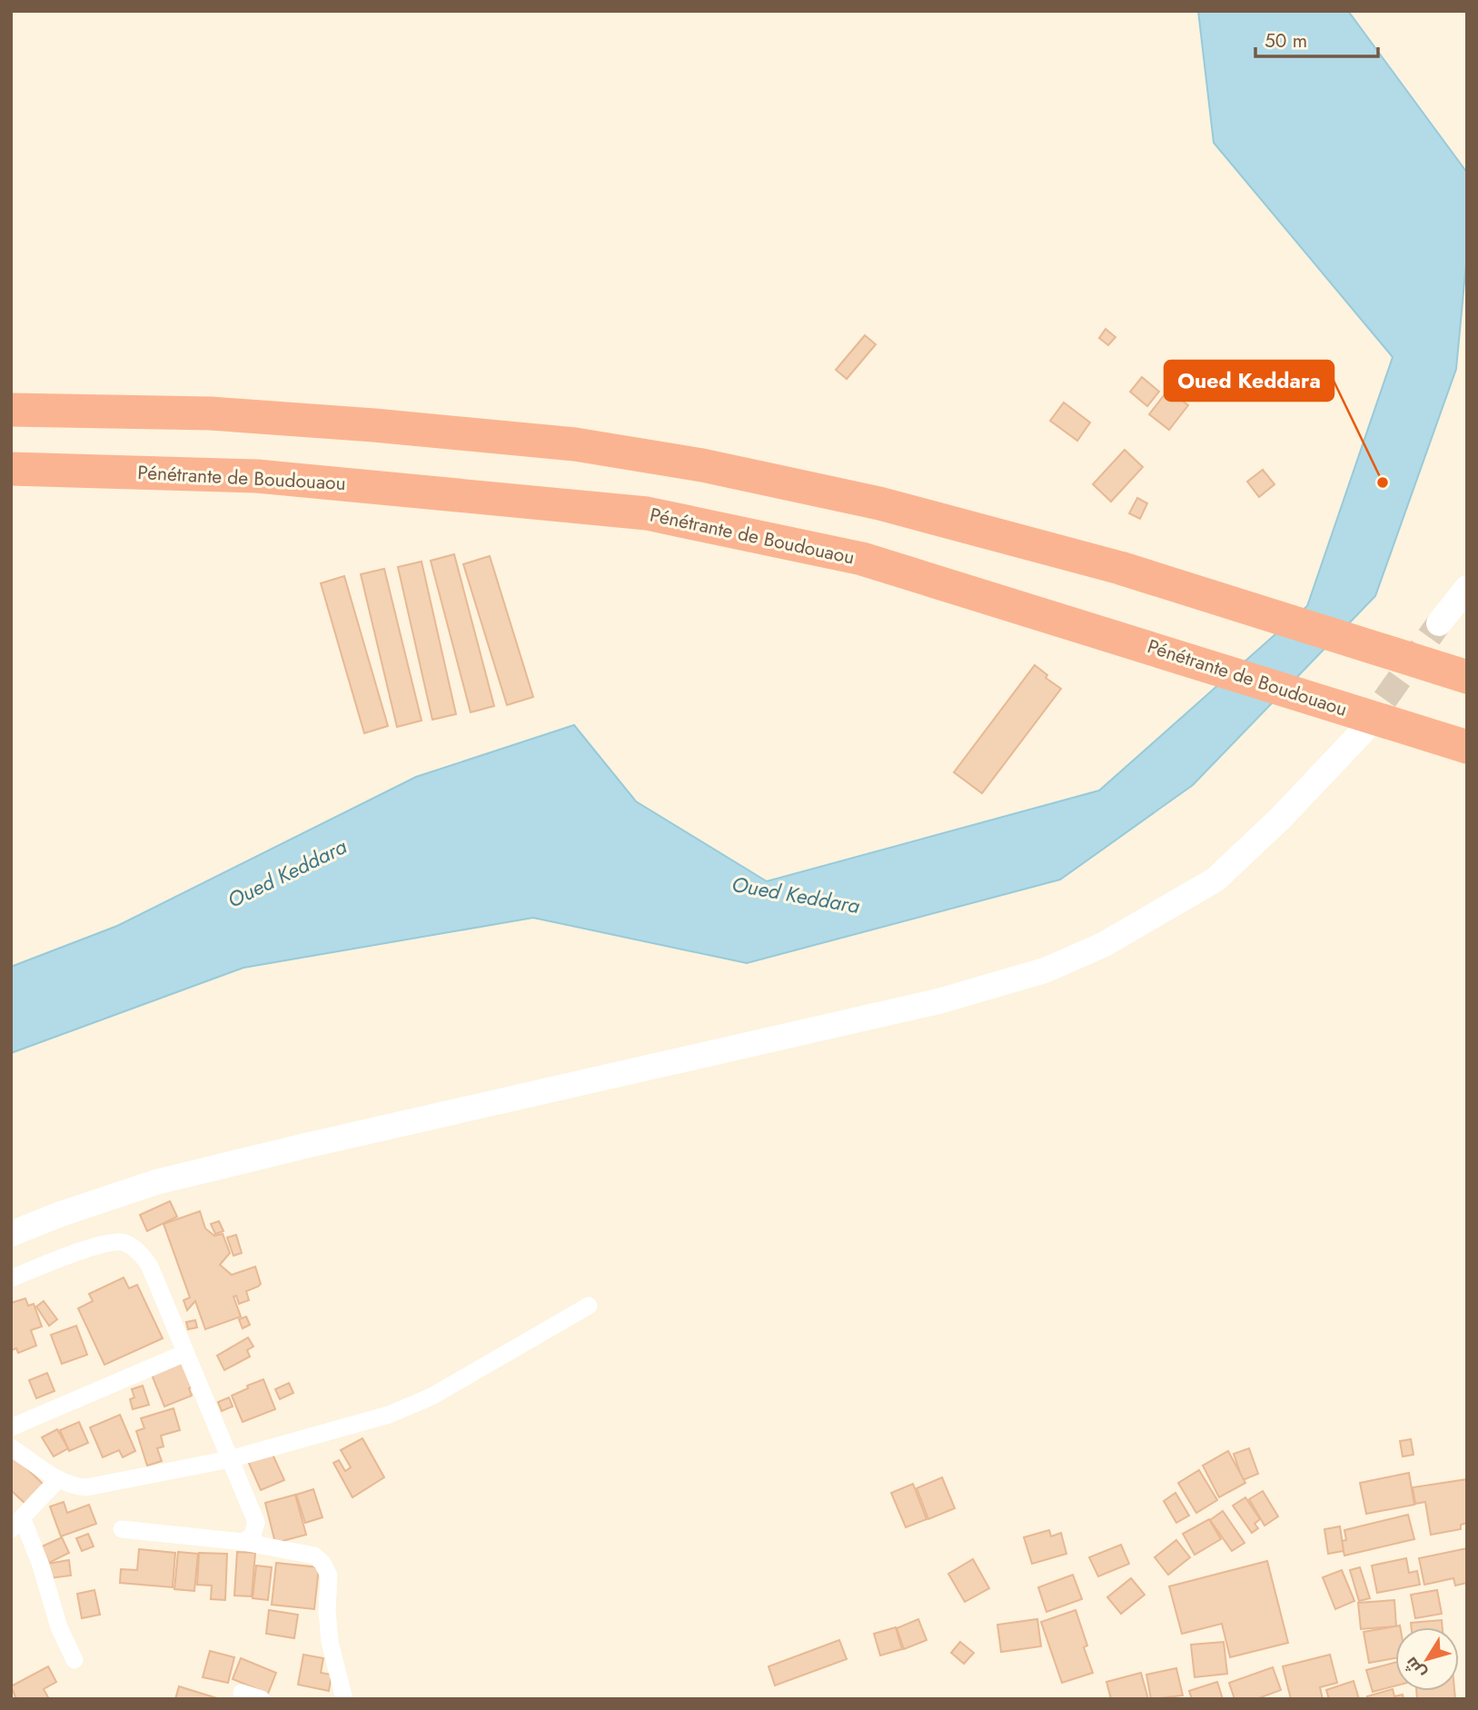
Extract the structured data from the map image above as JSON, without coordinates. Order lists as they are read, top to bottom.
{
  "streets": {
    "highway": ["Pénétrante de Boudouaou"]
  },
  "water": ["Oued Keddara"],
  "places": ["Oued Keddara"],
  "scale_bar": "50 m",
  "north": "bottom left"
}
